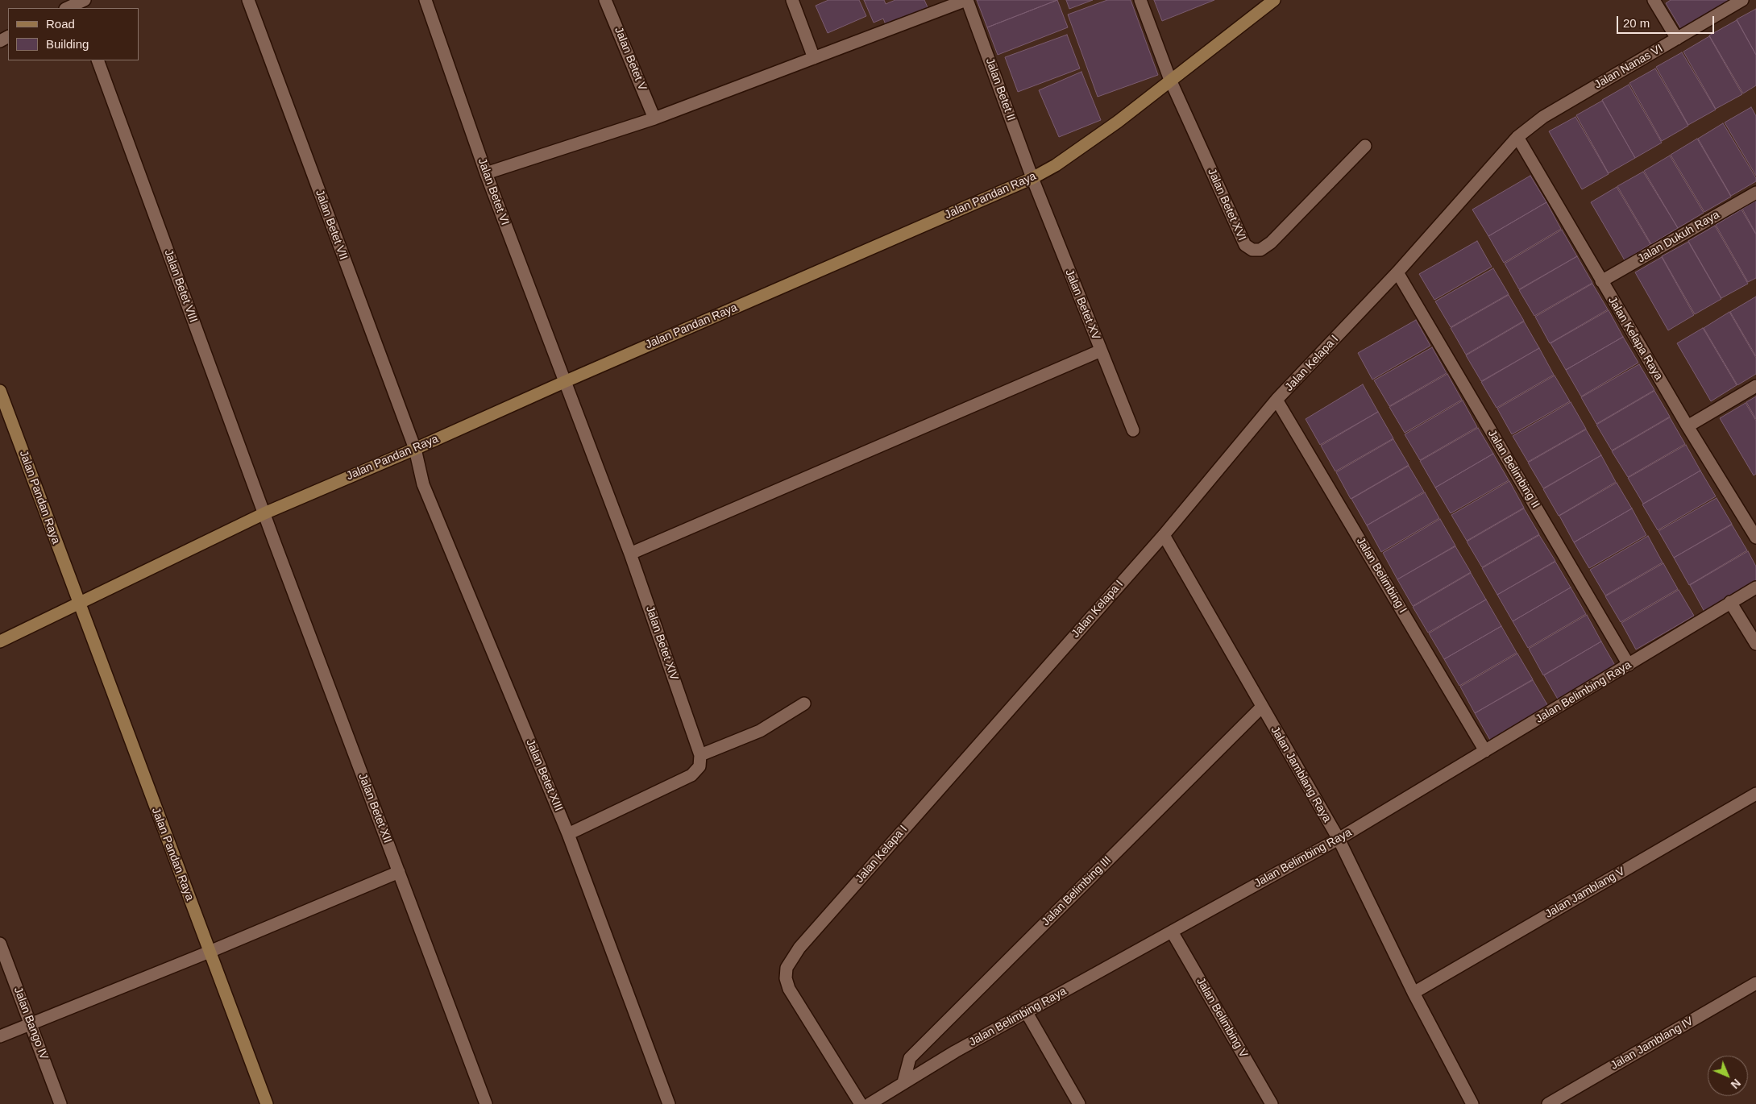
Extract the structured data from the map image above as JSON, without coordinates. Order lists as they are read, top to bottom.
{
  "streets": {
    "street": [
      "Jalan Betet V",
      "Jalan Nanas VI",
      "Jalan Betet II",
      "Jalan Betet VI",
      "Jalan Pandan Raya",
      "Jalan Betet XVI",
      "Jalan Betet VII",
      "Jalan Dukuh Raya",
      "Jalan Betet VIII",
      "Jalan Betet XV",
      "Jalan Kelapa Raya",
      "Jalan Kelapa I",
      "Jalan Belimbing II",
      "Jalan Belimbing I",
      "Jalan Betet XIV",
      "Jalan Belimbing Raya",
      "Jalan Jamblang Raya",
      "Jalan Betet XIII",
      "Jalan Betet XII",
      "Jalan Belimbing III",
      "Jalan Jamblang V",
      "Jalan Belimbing V",
      "Jalan Bango IV",
      "Jalan Jamblang IV"
    ]
  },
  "crossings": [
    ["Jalan Nanas VI", "Jalan Kelapa Raya"],
    ["Jalan Nanas VI", "Jalan Kelapa I"],
    ["Jalan Betet II", "Jalan Pandan Raya"],
    ["Jalan Betet II", "Jalan Betet XV"],
    ["Jalan Betet VI", "Jalan Pandan Raya"],
    ["Jalan Betet VI", "Jalan Betet XIV"],
    ["Jalan Pandan Raya", "Jalan Betet XVI"],
    ["Jalan Pandan Raya", "Jalan Betet VII"],
    ["Jalan Pandan Raya", "Jalan Betet VIII"],
    ["Jalan Pandan Raya", "Jalan Betet XV"],
    ["Jalan Pandan Raya", "Jalan Betet XIV"],
    ["Jalan Pandan Raya", "Jalan Betet XIII"],
    ["Jalan Pandan Raya", "Jalan Betet XII"],
    ["Jalan Betet VII", "Jalan Betet XIII"],
    ["Jalan Dukuh Raya", "Jalan Kelapa Raya"],
    ["Jalan Betet VIII", "Jalan Betet XII"],
    ["Jalan Kelapa Raya", "Jalan Kelapa I"],
    ["Jalan Kelapa I", "Jalan Belimbing II"],
    ["Jalan Kelapa I", "Jalan Belimbing I"],
    ["Jalan Kelapa I", "Jalan Jamblang Raya"],
    ["Jalan Belimbing II", "Jalan Belimbing Raya"],
    ["Jalan Belimbing I", "Jalan Belimbing Raya"],
    ["Jalan Belimbing Raya", "Jalan Jamblang Raya"],
    ["Jalan Belimbing Raya", "Jalan Belimbing III"],
    ["Jalan Belimbing Raya", "Jalan Belimbing V"],
    ["Jalan Jamblang Raya", "Jalan Belimbing III"],
    ["Jalan Jamblang Raya", "Jalan Jamblang V"]
  ],
  "legend": ["Road", "Building"],
  "scale_bar": "20 m",
  "north": "bottom right"
}
